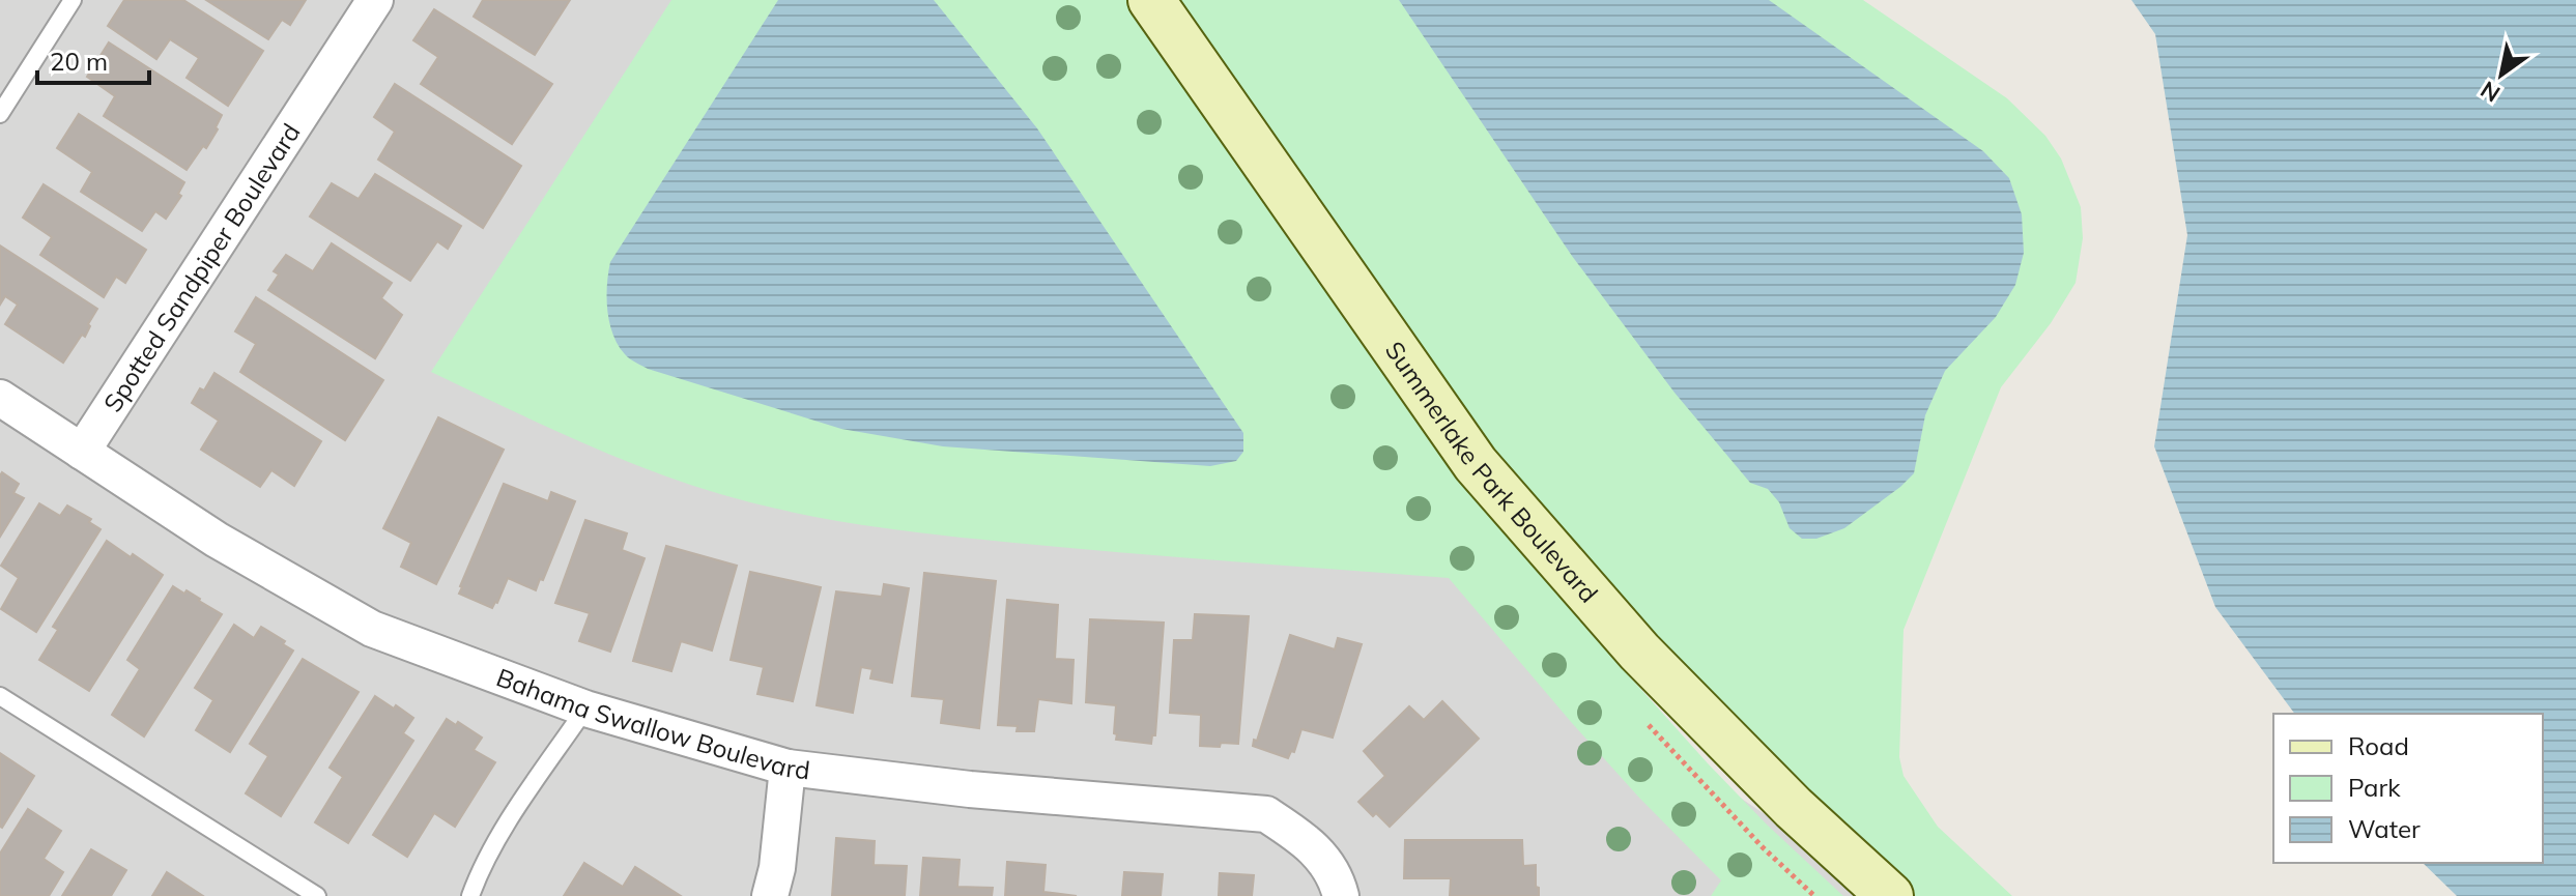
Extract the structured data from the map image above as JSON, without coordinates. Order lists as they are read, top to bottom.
{
  "streets": {
    "main road": ["Summerlake Park Boulevard"],
    "street": ["Spotted Sandpiper Boulevard", "Bahama Swallow Boulevard"]
  },
  "crossings": [
    ["Spotted Sandpiper Boulevard", "Bahama Swallow Boulevard"]
  ],
  "legend": ["Road", "Park", "Water"],
  "scale_bar": "20 m",
  "north": "bottom left"
}
